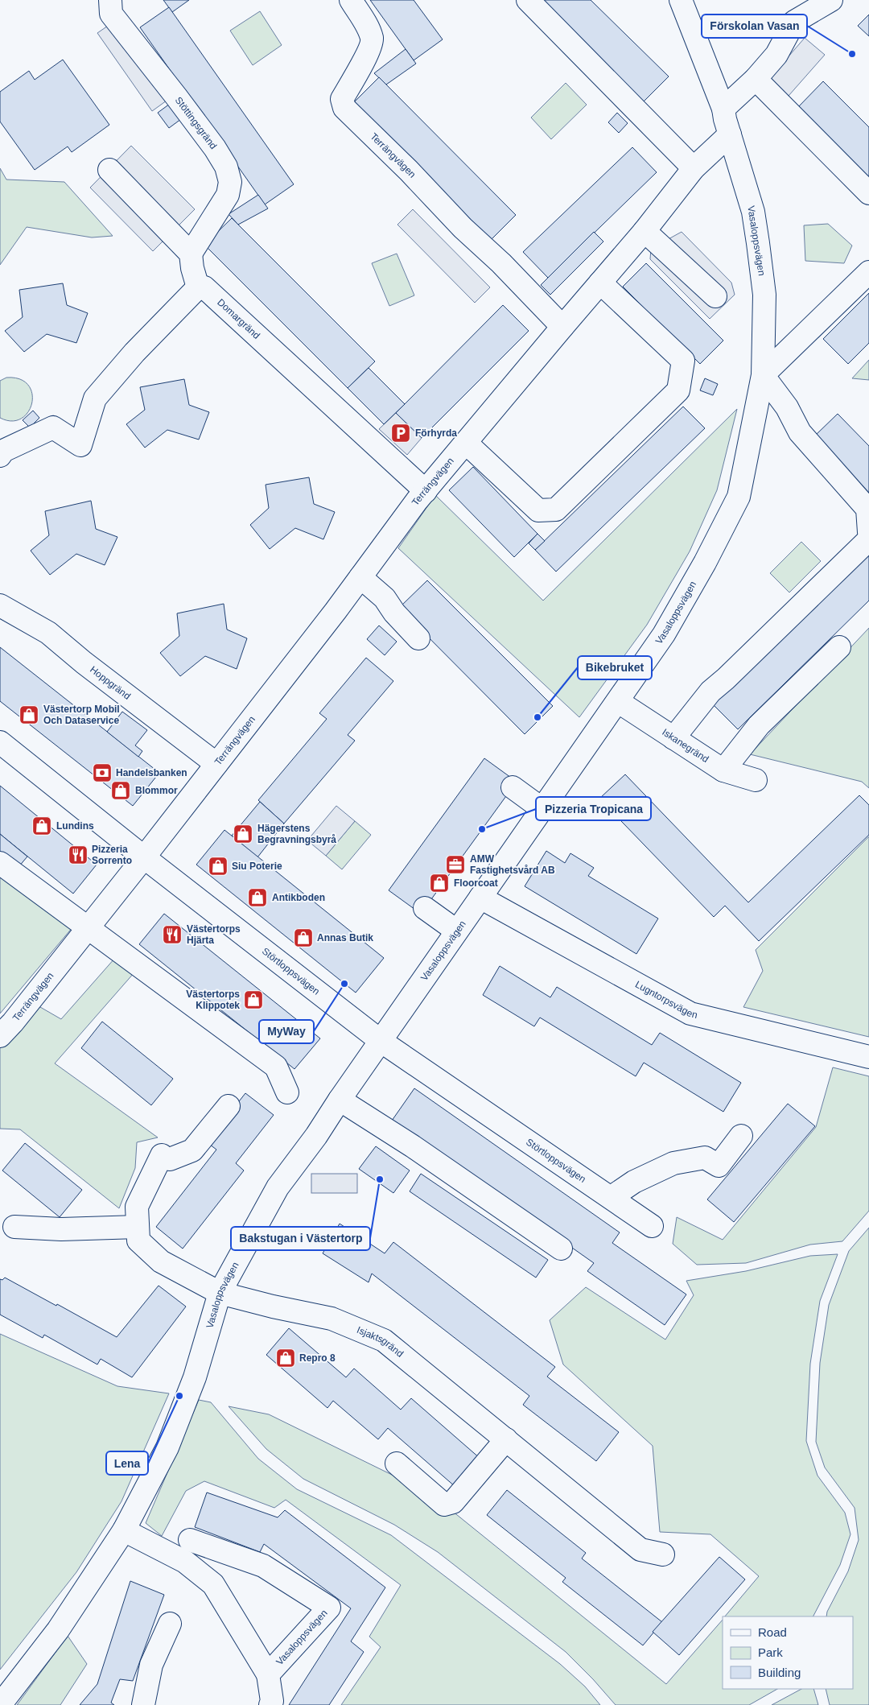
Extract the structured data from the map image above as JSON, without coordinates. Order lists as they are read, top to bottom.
{
  "streets": {
    "street": [
      "Stöttingsgränd",
      "Terrängvägen",
      "Vasaloppsvägen",
      "Domargränd",
      "Hoppgränd",
      "Iskanegränd",
      "Störtloppsvägen",
      "Lugntorpsvägen",
      "Isjaktsgränd"
    ]
  },
  "crossings": [
    ["Terrängvägen", "Vasaloppsvägen"],
    ["Terrängvägen", "Domargränd"],
    ["Terrängvägen", "Hoppgränd"],
    ["Terrängvägen", "Störtloppsvägen"],
    ["Vasaloppsvägen", "Iskanegränd"],
    ["Vasaloppsvägen", "Störtloppsvägen"],
    ["Vasaloppsvägen", "Lugntorpsvägen"],
    ["Vasaloppsvägen", "Isjaktsgränd"]
  ],
  "places": {
    "other": [
      "Förskolan Vasan",
      "Bikebruket",
      "Pizzeria Tropicana",
      "MyWay",
      "Bakstugan i Västertorp",
      "Lena"
    ],
    "parking": ["Förhyrda"],
    "shop": [
      "Västertorp Mobil Och Dataservice",
      "Blommor",
      "Lundins",
      "Hägerstens Begravningsbyrå",
      "Siu Poterie",
      "Floorcoat",
      "Antikboden",
      "Annas Butik",
      "Västertorps Klippotek",
      "Repro 8"
    ],
    "bank": ["Handelsbanken"],
    "restaurant": ["Pizzeria Sorrento", "Västertorps Hjärta"],
    "office": ["AMW Fastighetsvård AB"]
  },
  "legend": ["Road", "Park", "Building"]
}
